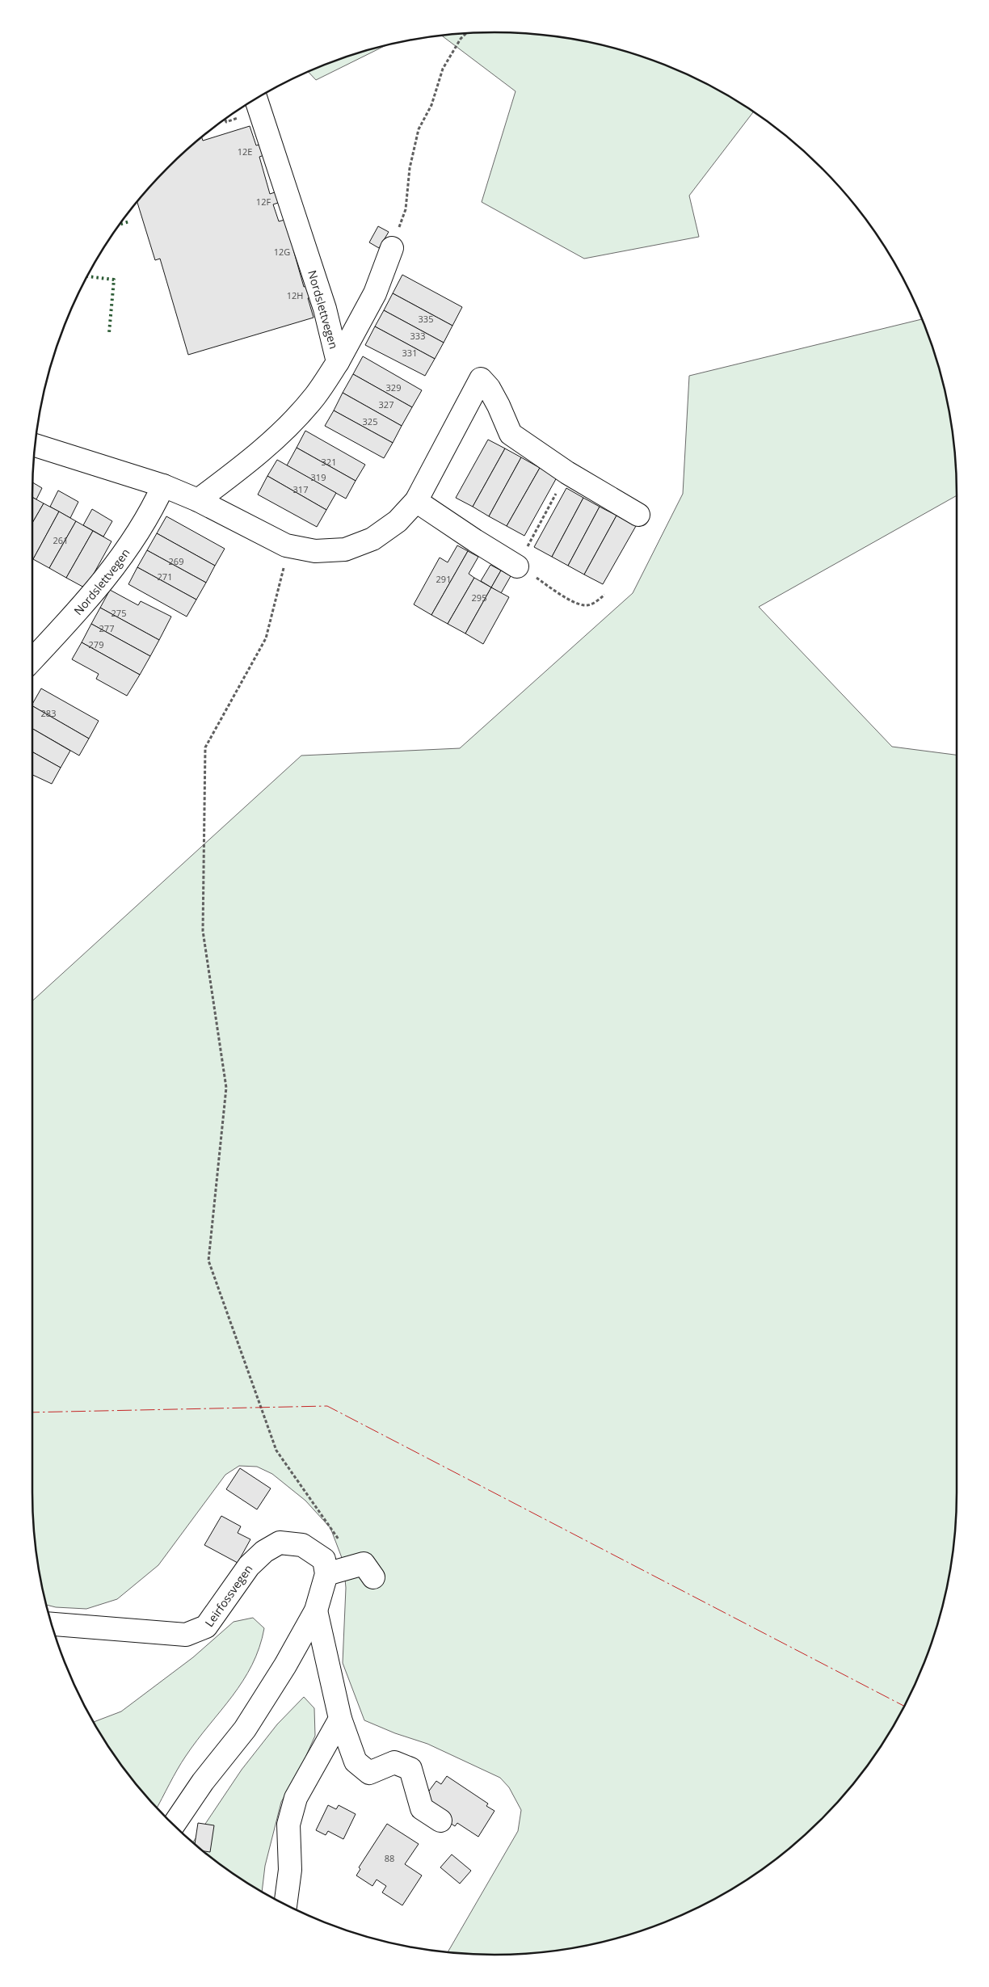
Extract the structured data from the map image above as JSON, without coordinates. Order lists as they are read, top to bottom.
{
  "streets": {
    "street": ["Nordslettvegen", "Leirfossvegen"]
  },
  "house_numbers": [
    "12E",
    "12F",
    "12G",
    "12H",
    "335",
    "333",
    "331",
    "329",
    "327",
    "325",
    "321",
    "319",
    "317",
    "261",
    "269",
    "271",
    "291",
    "295",
    "275",
    "277",
    "279",
    "283",
    "88"
  ]
}
